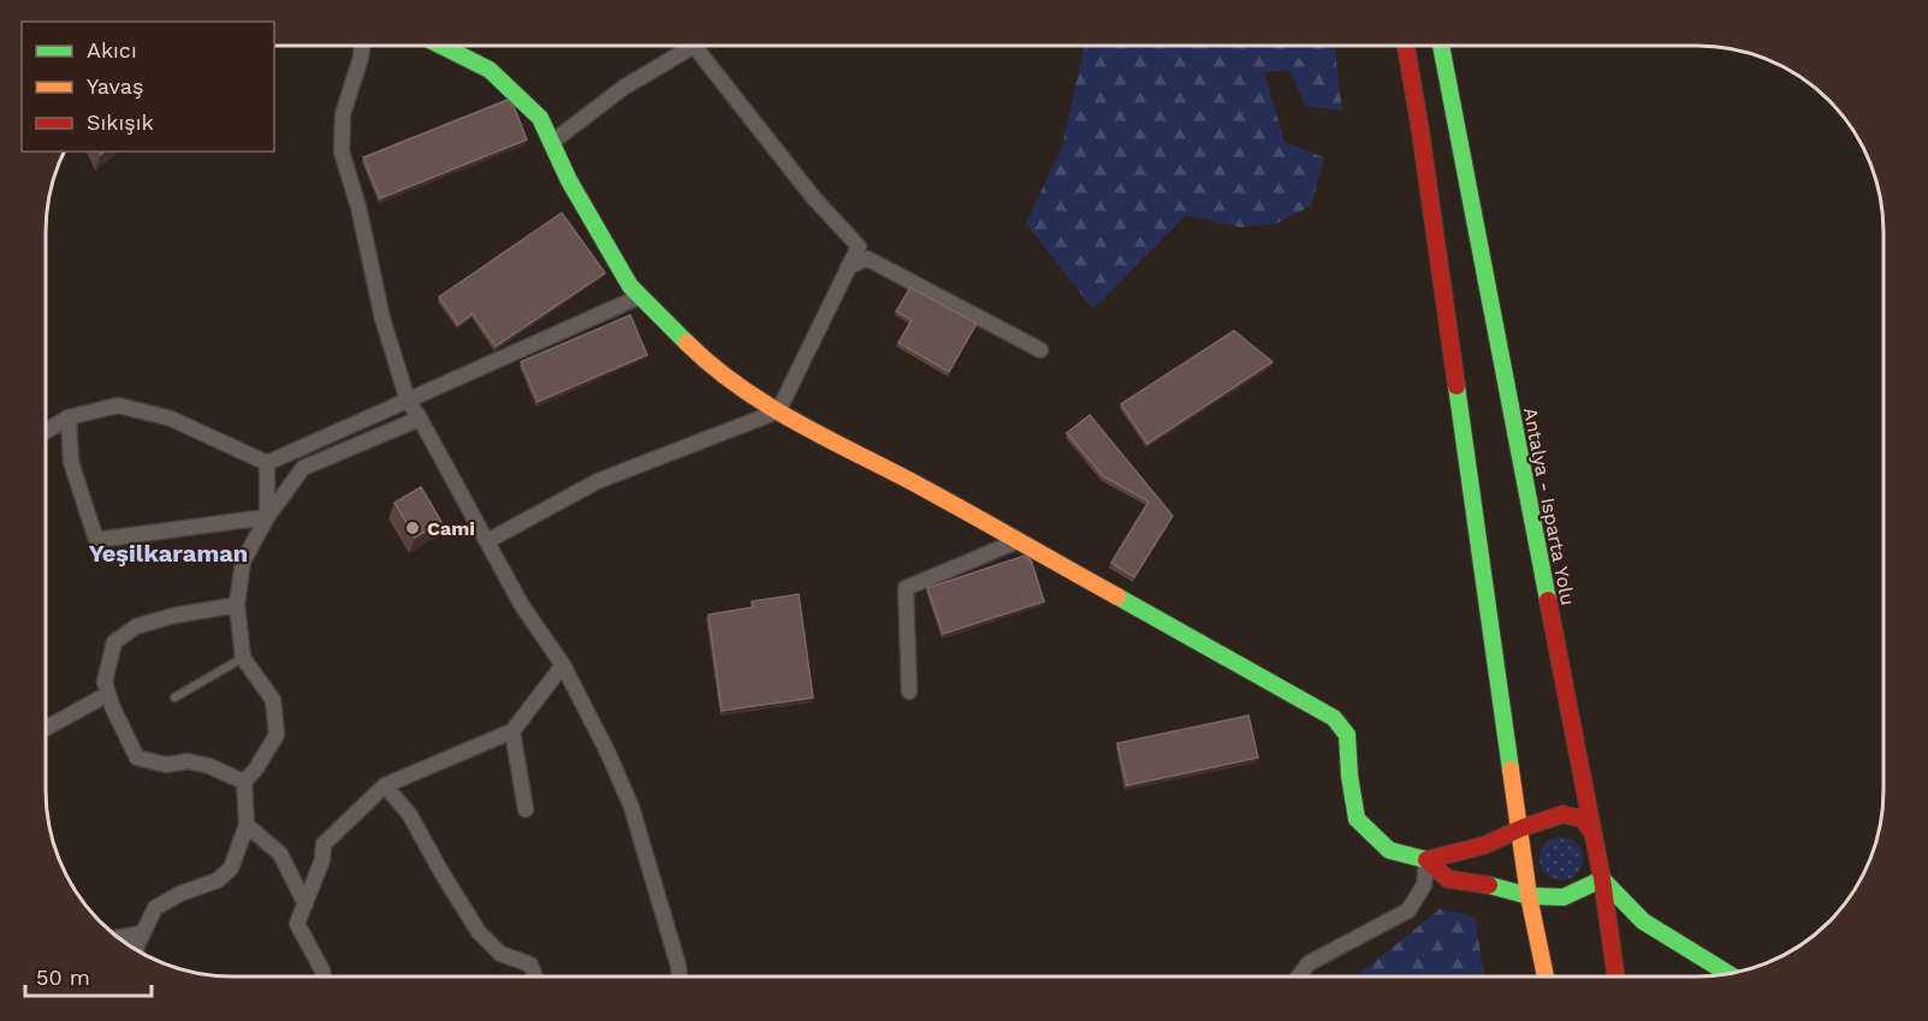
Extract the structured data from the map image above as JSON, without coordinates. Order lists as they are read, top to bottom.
{
  "streets": {
    "main road": ["Antalya - Isparta Yolu"]
  },
  "districts": ["Yeşilkaraman"],
  "places": ["Cami"],
  "legend": ["Akıcı", "Yavaş", "Sıkışık"],
  "scale_bar": "50 m"
}
